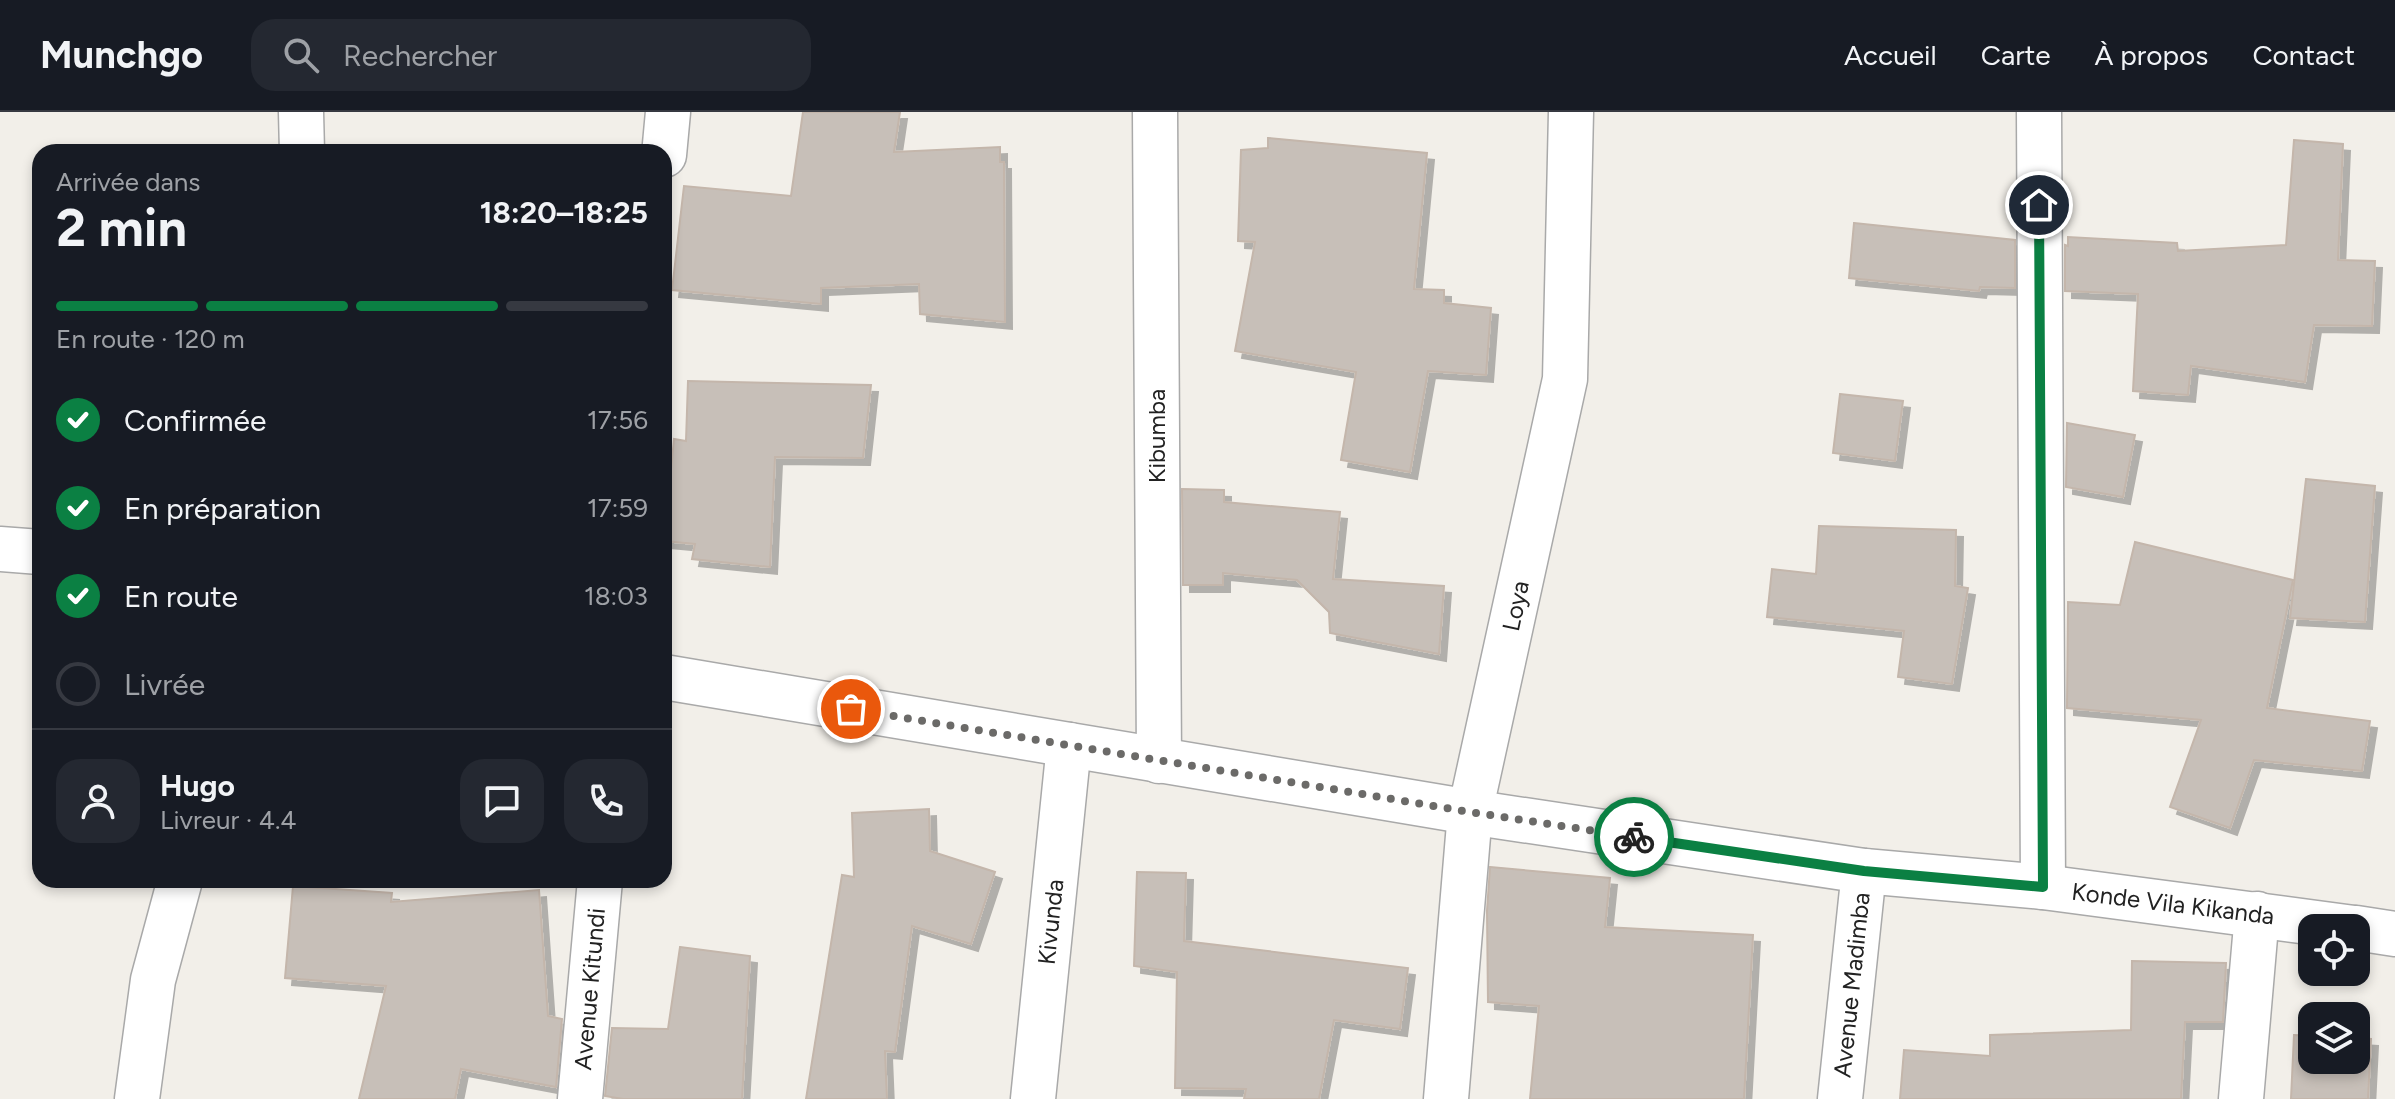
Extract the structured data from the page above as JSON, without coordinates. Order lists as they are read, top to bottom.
{
  "streets": {
    "street": [
      "Kibumba",
      "Loya",
      "Konde Vila Kikanda",
      "Kivunda",
      "Avenue Madimba",
      "Avenue Kitundi"
    ]
  },
  "crossings": [
    ["Kibumba", "Konde Vila Kikanda"],
    ["Loya", "Konde Vila Kikanda"],
    ["Konde Vila Kikanda", "Kivunda"],
    ["Konde Vila Kikanda", "Avenue Madimba"]
  ],
  "page": {
    "header": "Munchgo",
    "search": "Rechercher",
    "nav": [
      "Accueil",
      "Carte",
      "À propos",
      "Contact"
    ],
    "heading": ["2 min", "Arrivée dans", "18:20–18:25"],
    "panel": ["Hugo", "Livreur · 4.4"],
    "bar": "En route · 120 m",
    "list": [
      ["Confirmée", "17:56"],
      ["En préparation", "17:59"],
      ["En route", "18:03"],
      "Livrée"
    ]
  }
}
